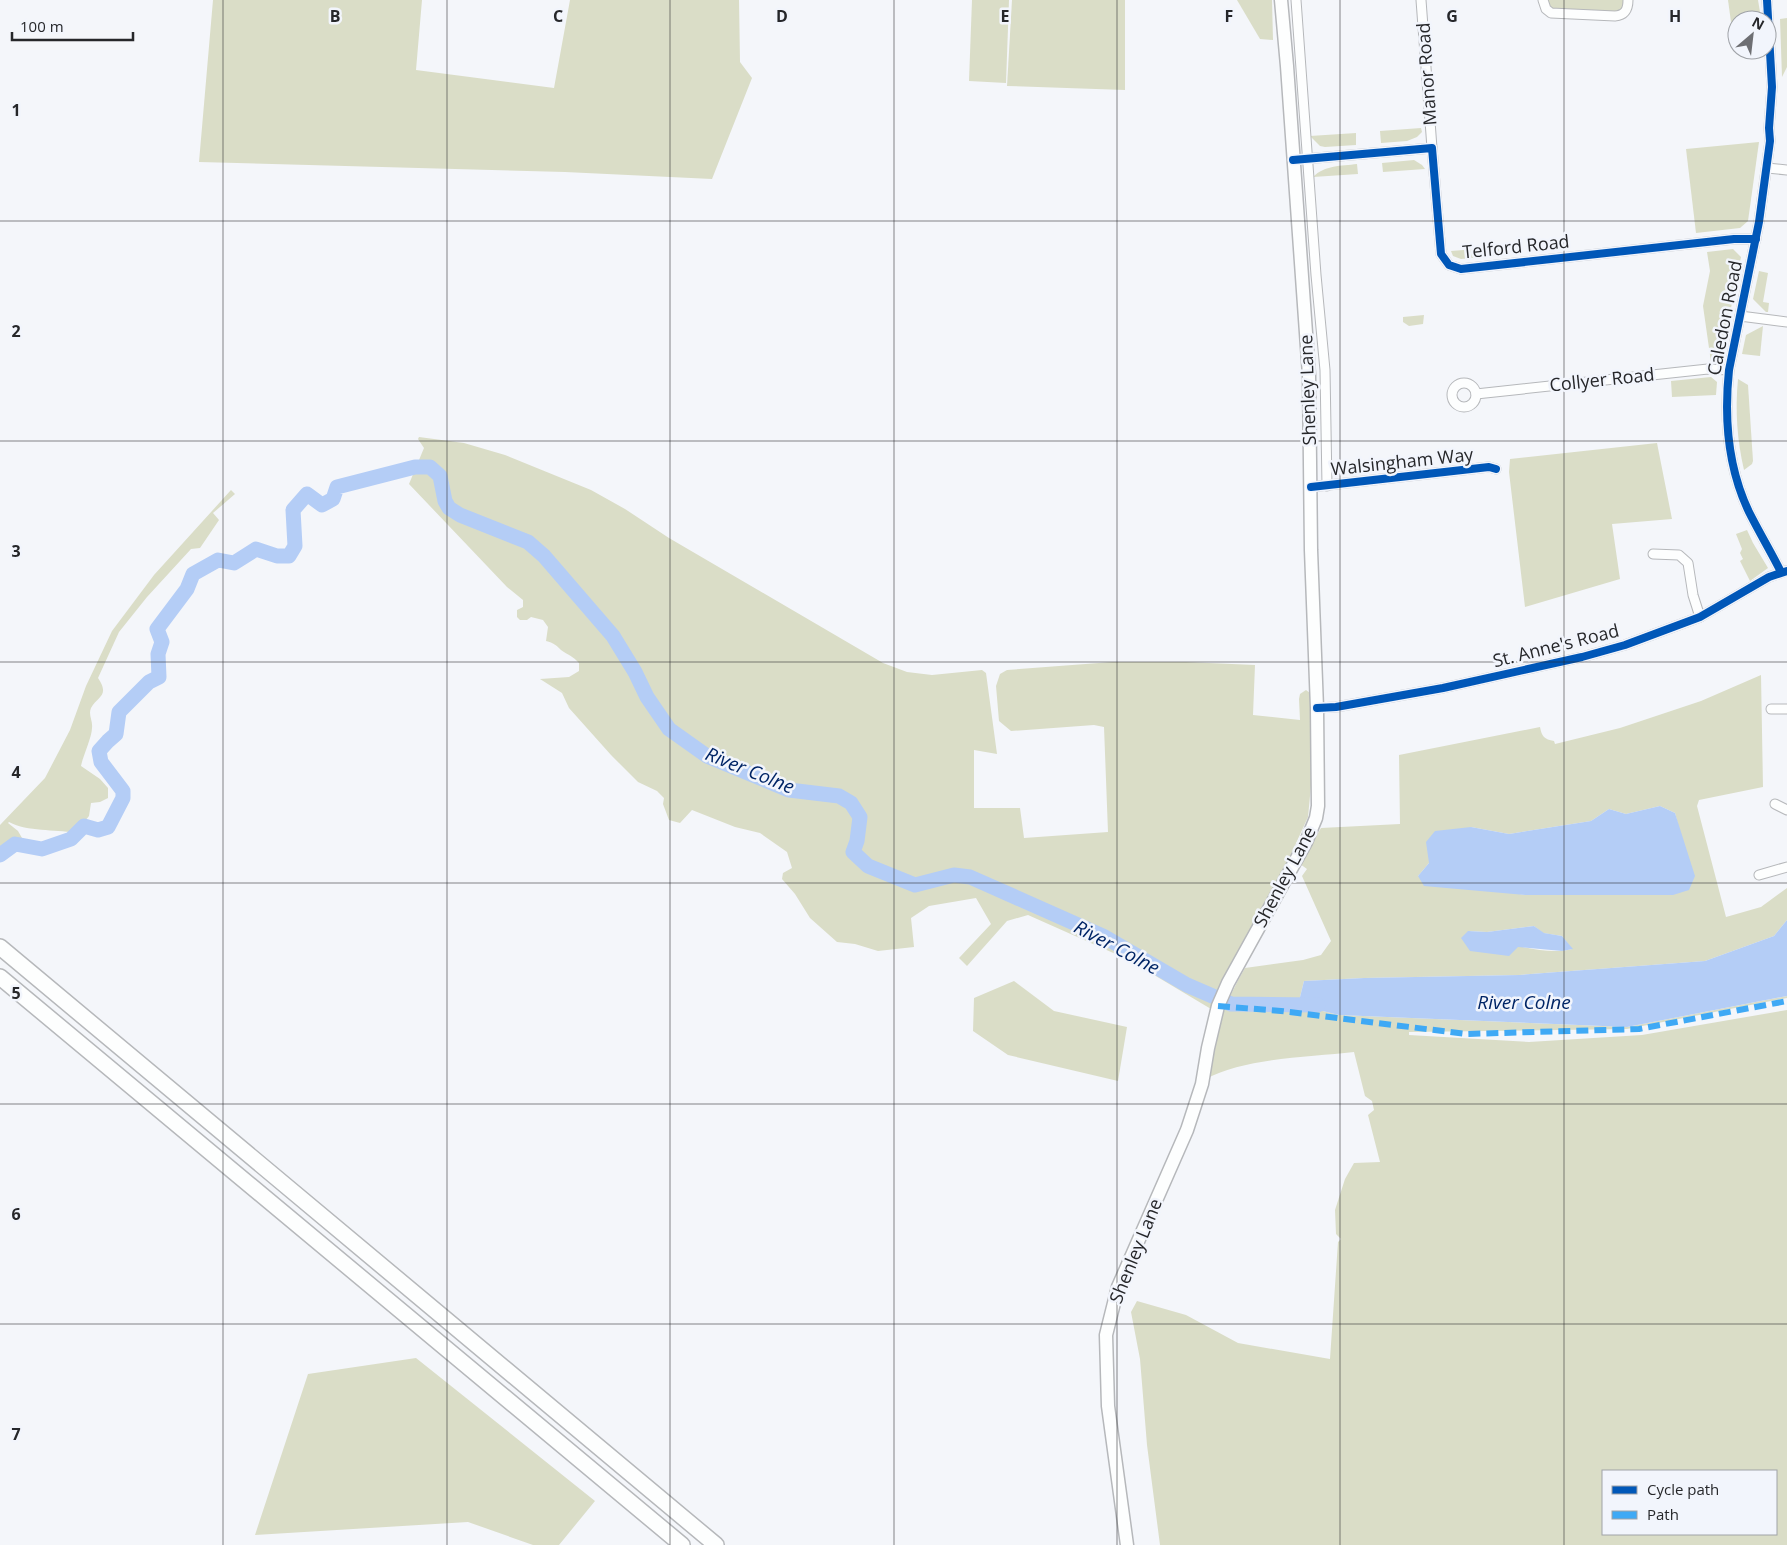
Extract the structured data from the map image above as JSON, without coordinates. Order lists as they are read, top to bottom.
{
  "streets": {
    "main road": ["Shenley Lane"],
    "street": [
      "Manor Road",
      "Telford Road",
      "Caledon Road",
      "Collyer Road",
      "Walsingham Way",
      "St. Anne's Road"
    ]
  },
  "crossings": [
    ["Manor Road", "Telford Road"],
    ["Telford Road", "Caledon Road"],
    ["Caledon Road", "Collyer Road"],
    ["Caledon Road", "St. Anne's Road"],
    ["Shenley Lane", "Walsingham Way"],
    ["Shenley Lane", "St. Anne's Road"]
  ],
  "water": ["River Colne"],
  "legend": ["Cycle path", "Path"],
  "scale_bar": "100 m",
  "north": "top right",
  "grid": {
    "columns": [
      "B",
      "C",
      "D",
      "E",
      "F",
      "G",
      "H"
    ],
    "rows": [
      "1",
      "2",
      "3",
      "4",
      "5",
      "6",
      "7"
    ]
  }
}
